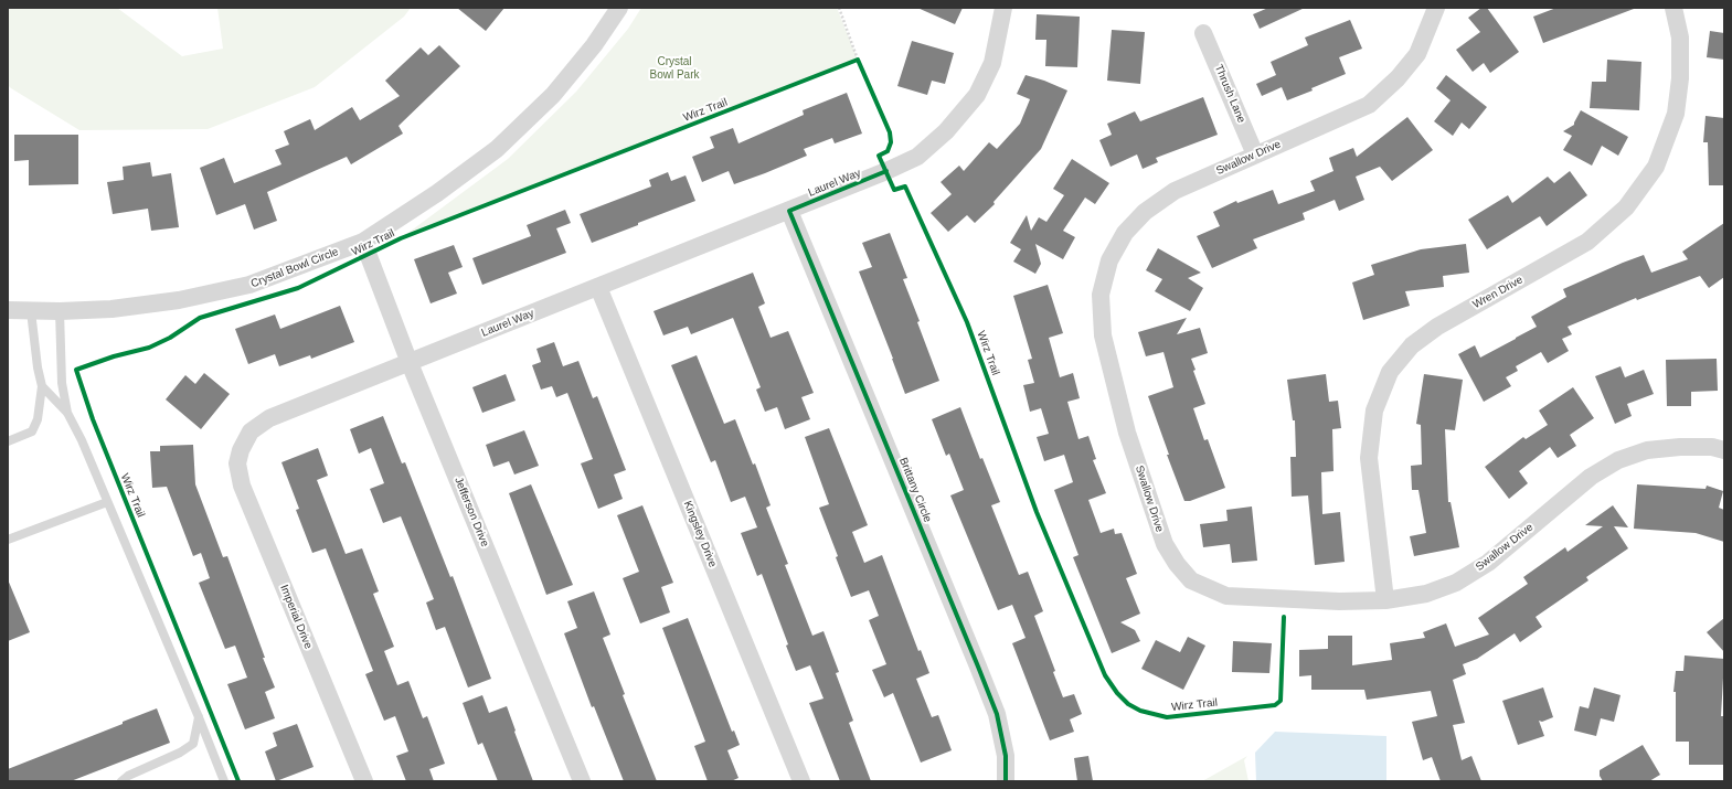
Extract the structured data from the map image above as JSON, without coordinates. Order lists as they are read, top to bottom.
{
  "streets": {
    "street": [
      "Thrush Lane",
      "Swallow Drive",
      "Laurel Way",
      "Crystal Bowl Circle",
      "Wren Drive",
      "Brittany Circle",
      "Jefferson Drive",
      "Kingsley Drive",
      "Imperial Drive"
    ],
    "cycle path": ["Wirz Trail"]
  },
  "crossings": [
    ["Thrush Lane", "Swallow Drive"],
    ["Swallow Drive", "Wren Drive"],
    ["Laurel Way", "Brittany Circle"],
    ["Laurel Way", "Jefferson Drive"],
    ["Laurel Way", "Kingsley Drive"],
    ["Laurel Way", "Imperial Drive"],
    ["Crystal Bowl Circle", "Jefferson Drive"]
  ],
  "parks": ["Crystal Bowl Park"]
}
